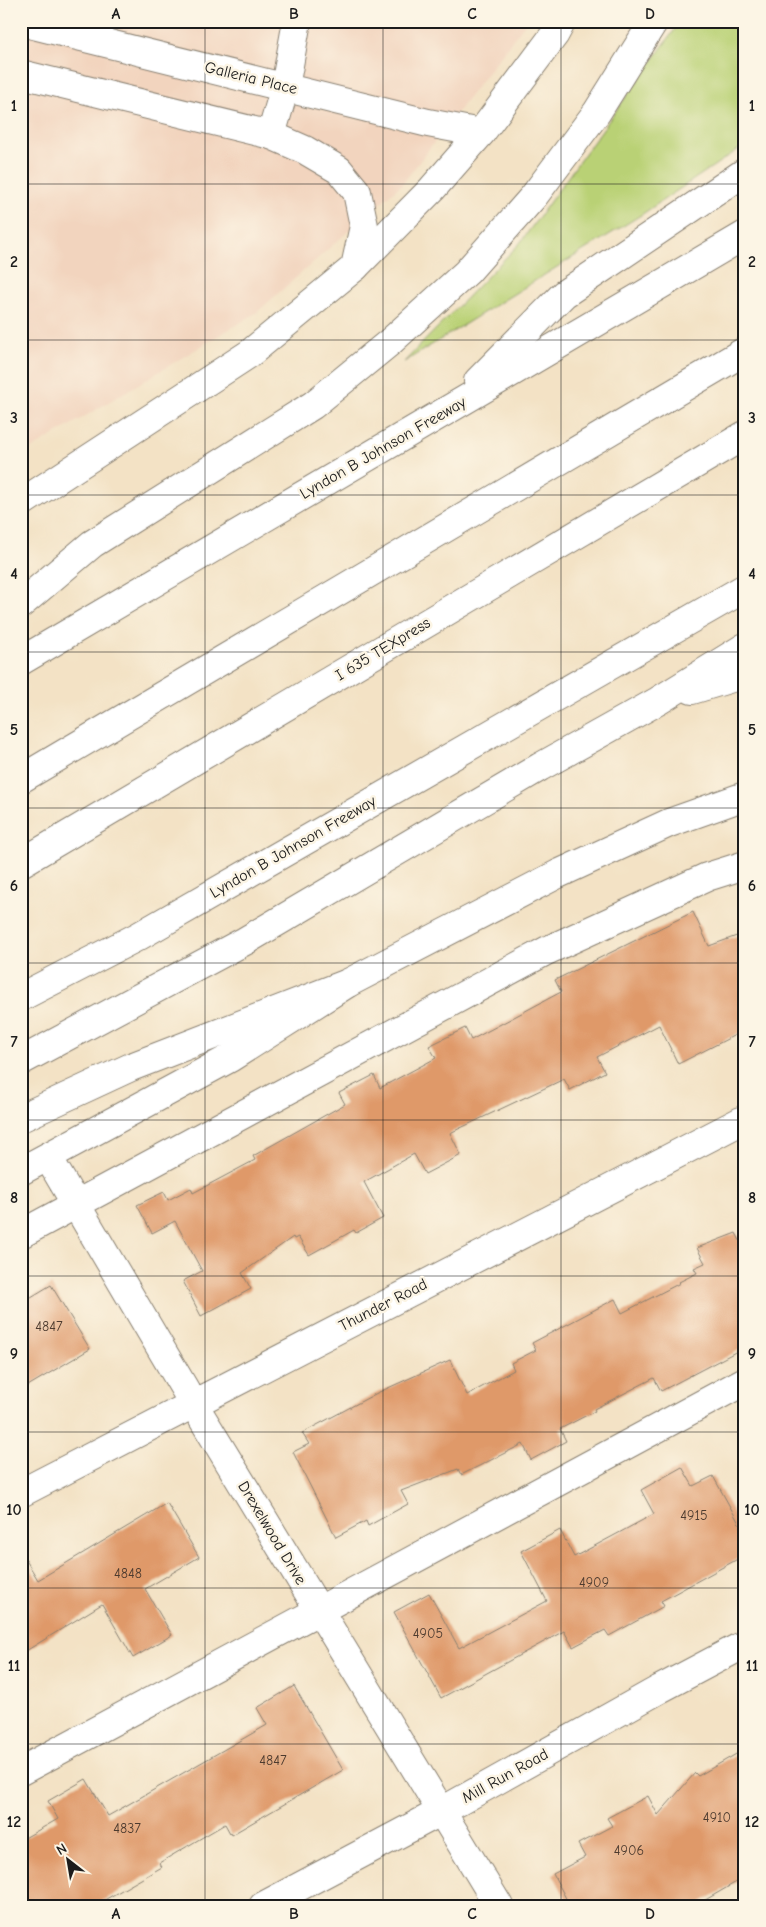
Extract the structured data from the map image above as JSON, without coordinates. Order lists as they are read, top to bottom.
{
  "streets": {
    "main road": [
      "Galleria Place",
      "Lyndon B Johnson Freeway",
      "I 635 TEXpress",
      "Thunder Road",
      "Drexelwood Drive",
      "Mill Run Road"
    ]
  },
  "crossings": [
    ["Thunder Road", "Drexelwood Drive"],
    ["Drexelwood Drive", "Mill Run Road"]
  ],
  "house_numbers": [
    "4847",
    "4915",
    "4848",
    "4909",
    "4905",
    "4847",
    "4910",
    "4837",
    "4906"
  ],
  "north": "top left",
  "grid": {
    "columns": [
      "A",
      "B",
      "C",
      "D"
    ],
    "rows": [
      "1",
      "2",
      "3",
      "4",
      "5",
      "6",
      "7",
      "8",
      "9",
      "10",
      "11",
      "12"
    ]
  }
}
